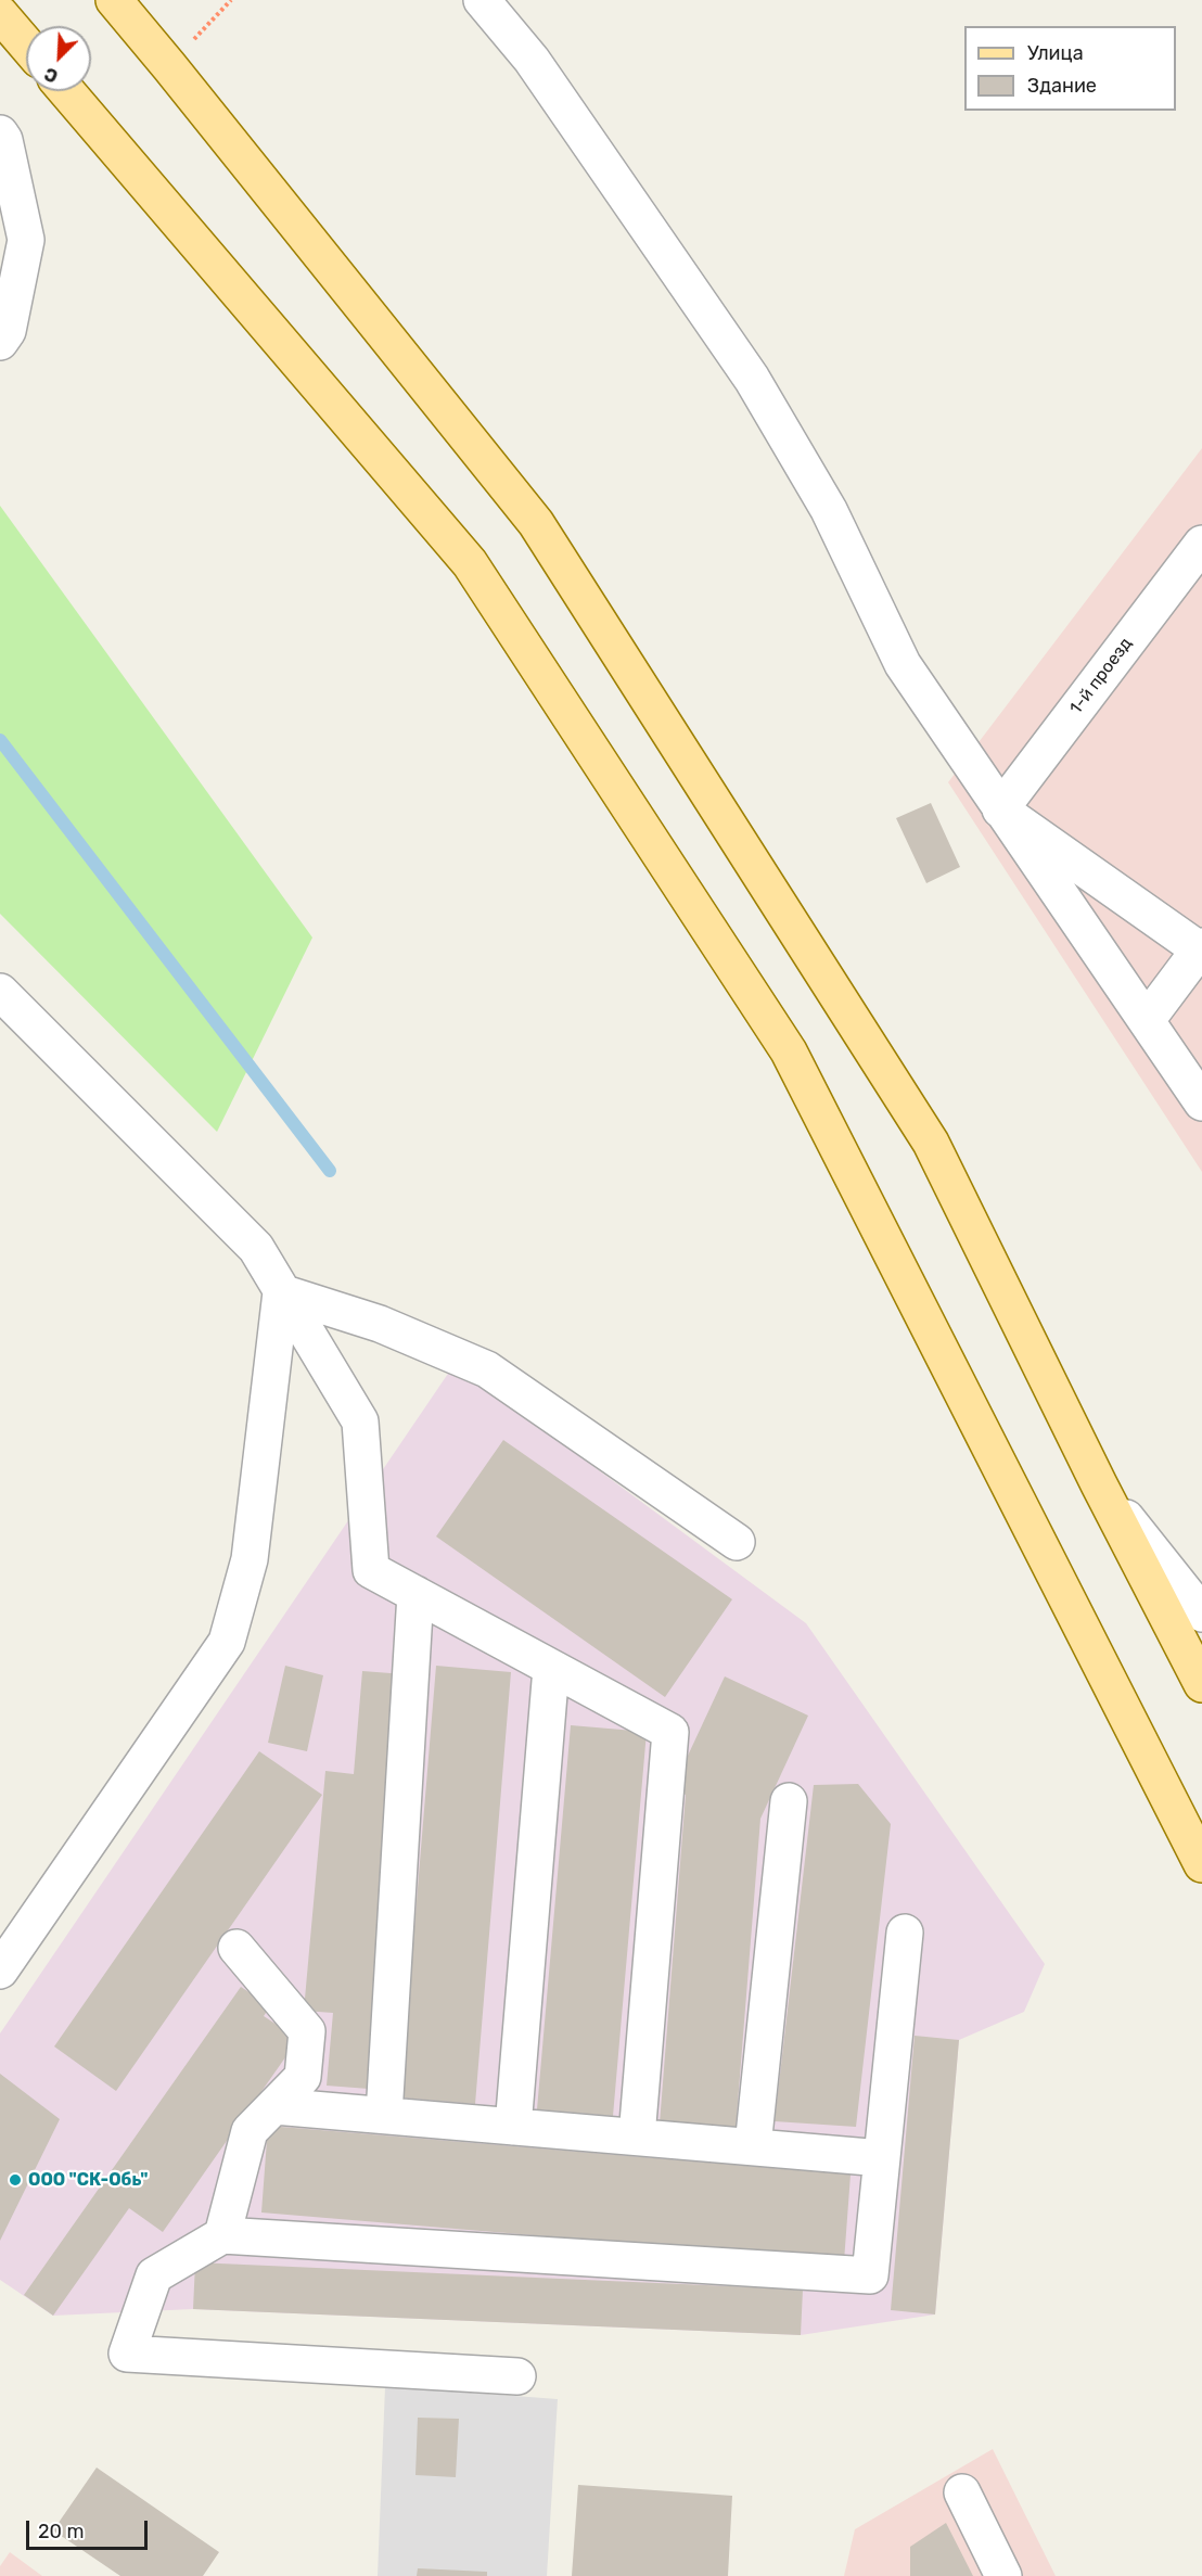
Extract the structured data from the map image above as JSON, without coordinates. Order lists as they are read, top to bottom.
{
  "streets": {
    "lane": ["1-й проезд"]
  },
  "places": ["ООО \"СК-Обь\""],
  "legend": ["Улица", "Здание"],
  "scale_bar": "20 m",
  "north": "bottom left"
}
